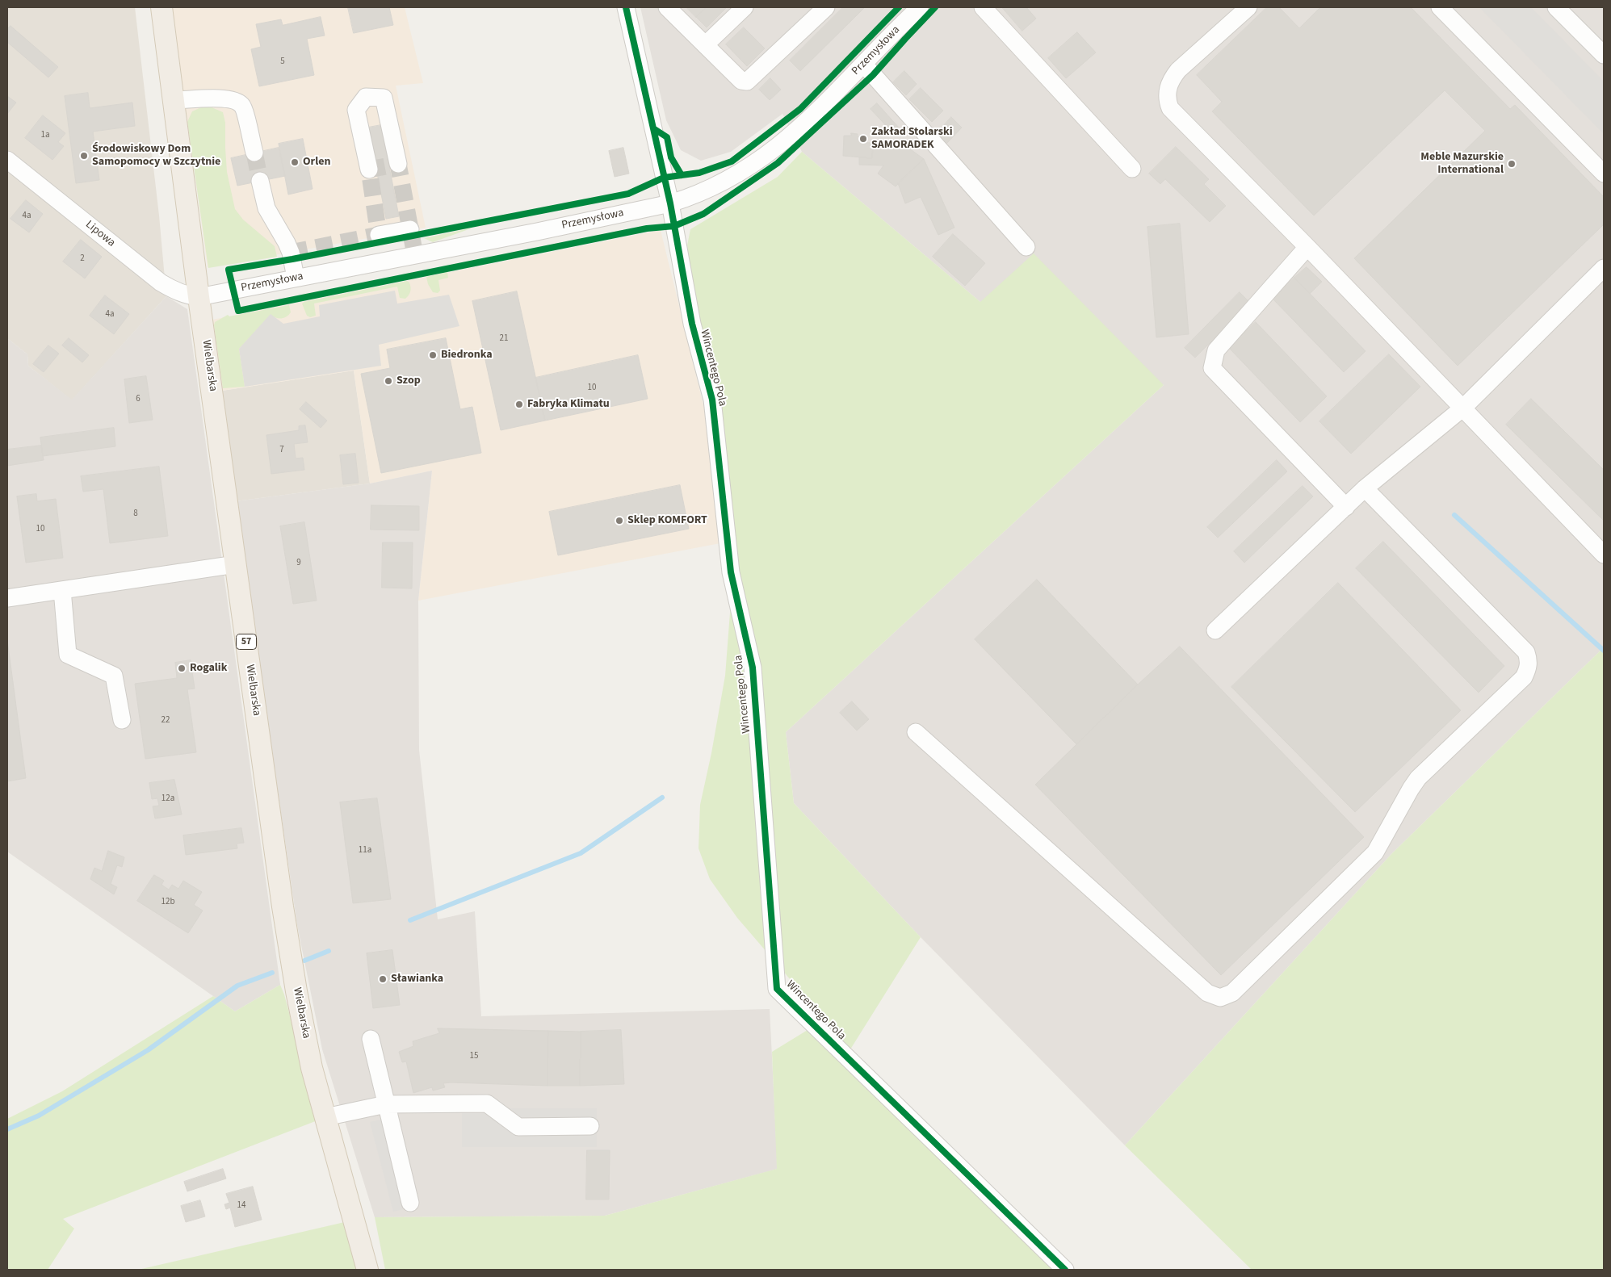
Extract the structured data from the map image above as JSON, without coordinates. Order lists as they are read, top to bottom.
{
  "streets": {
    "main road": ["Wielbarska", "57"],
    "street": ["Przemysłowa", "Lipowa", "Wincentego Pola"]
  },
  "crossings": [
    ["Przemysłowa", "Lipowa"],
    ["Przemysłowa", "Wielbarska"],
    ["Przemysłowa", "Wincentego Pola"],
    ["Lipowa", "Wielbarska"]
  ],
  "places": [
    "Zakład Stolarski SAMORADEK",
    "Środowiskowy Dom Samopomocy w Szczytnie",
    "Orlen",
    "Meble Mazurskie International",
    "Biedronka",
    "Szop",
    "Fabryka Klimatu",
    "Sklep KOMFORT",
    "Rogalik",
    "Sławianka"
  ],
  "house_numbers": [
    "5",
    "1a",
    "4a",
    "2",
    "4a",
    "21",
    "10",
    "6",
    "7",
    "8",
    "10",
    "9",
    "22",
    "12a",
    "11a",
    "12b",
    "15",
    "14"
  ]
}
